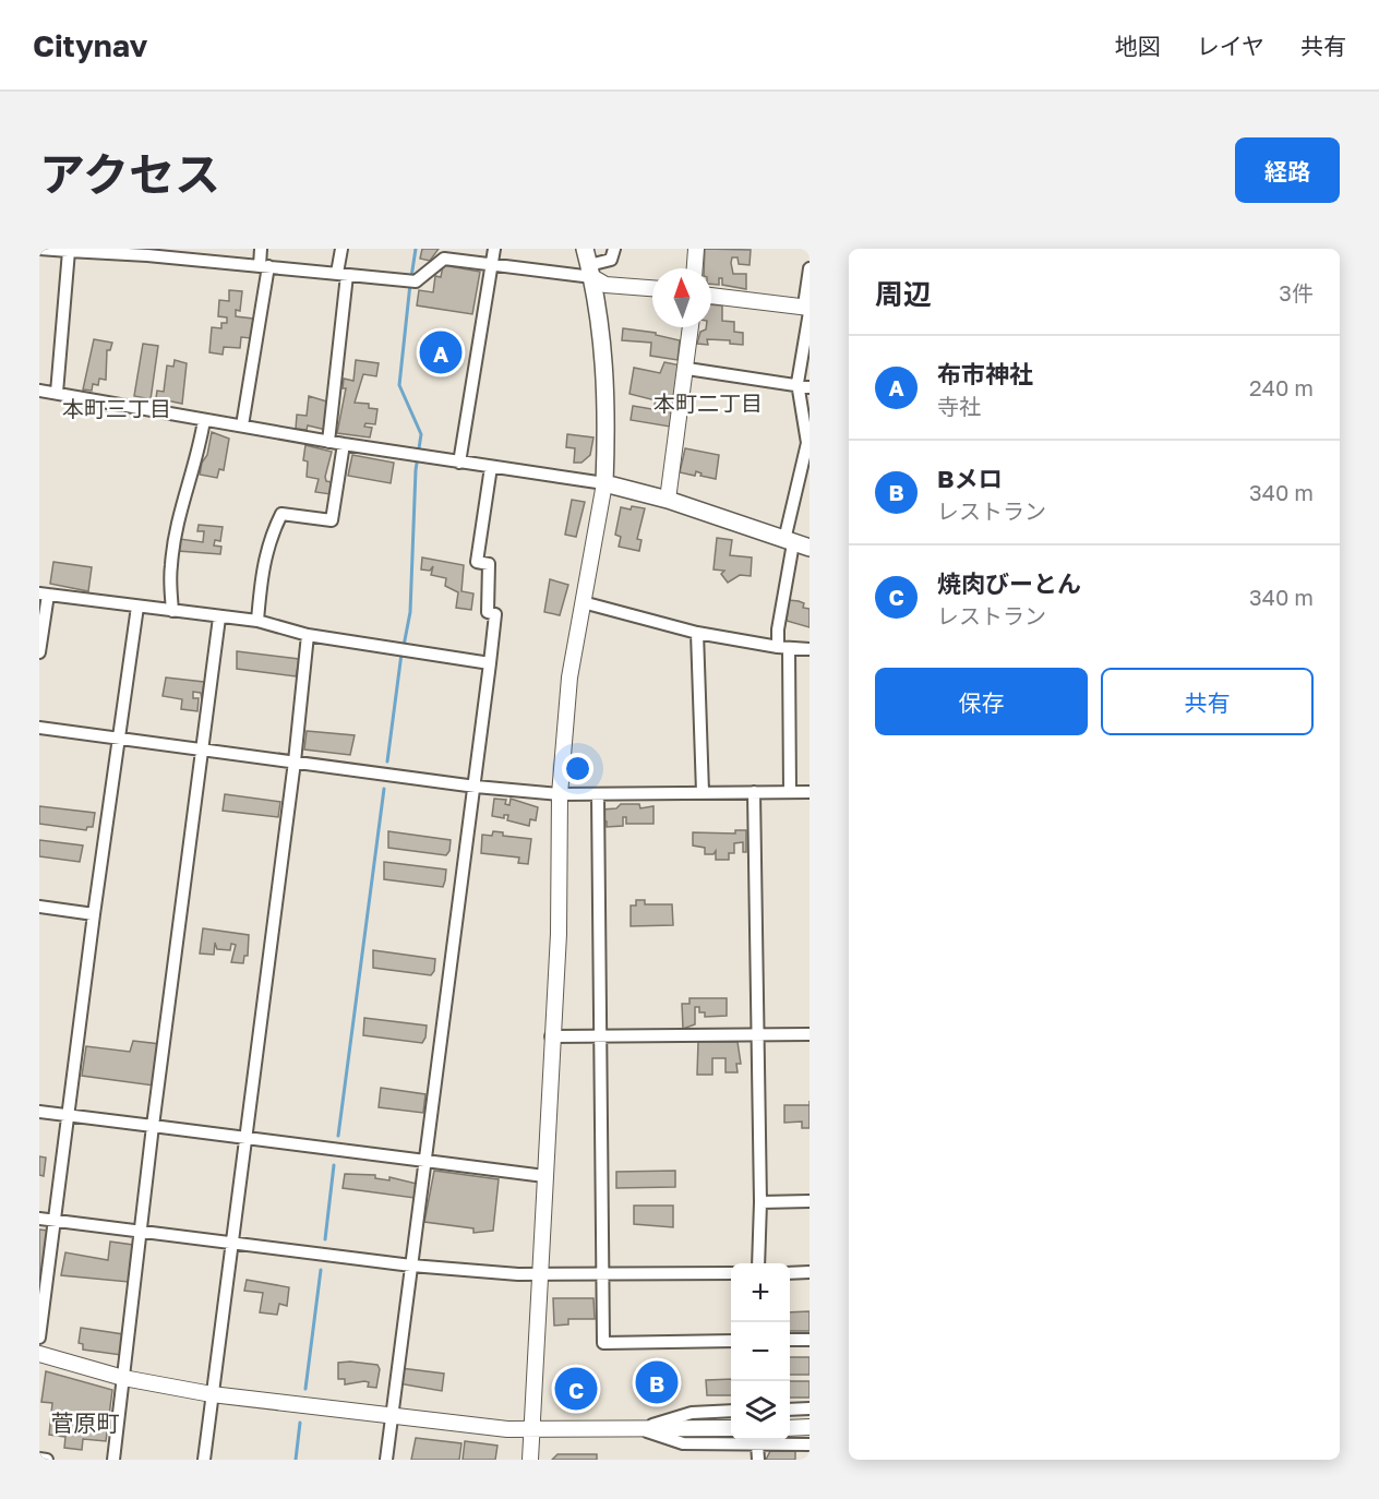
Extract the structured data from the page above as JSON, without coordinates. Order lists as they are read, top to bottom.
{
  "districts": ["本町二丁目", "本町三丁目", "菅原町"],
  "north": "top",
  "page": {
    "header": "Citynav",
    "nav": ["地図", "レイヤ", "共有"],
    "title": "アクセス",
    "buttons": [
      "経路",
      ["保存", "共有"]
    ],
    "heading": ["周辺", "3件"],
    "pins": ["A", "B", "C"],
    "list": [
      {
        "mark": "A",
        "name": "布市神社",
        "note": "寺社",
        "value": "240 m"
      },
      {
        "mark": "B",
        "name": "Bメロ",
        "note": "レストラン",
        "value": "340 m"
      },
      {
        "mark": "C",
        "name": "焼肉びーとん",
        "note": "レストラン",
        "value": "340 m"
      }
    ],
    "map_buttons": ["+", "−"]
  }
}
